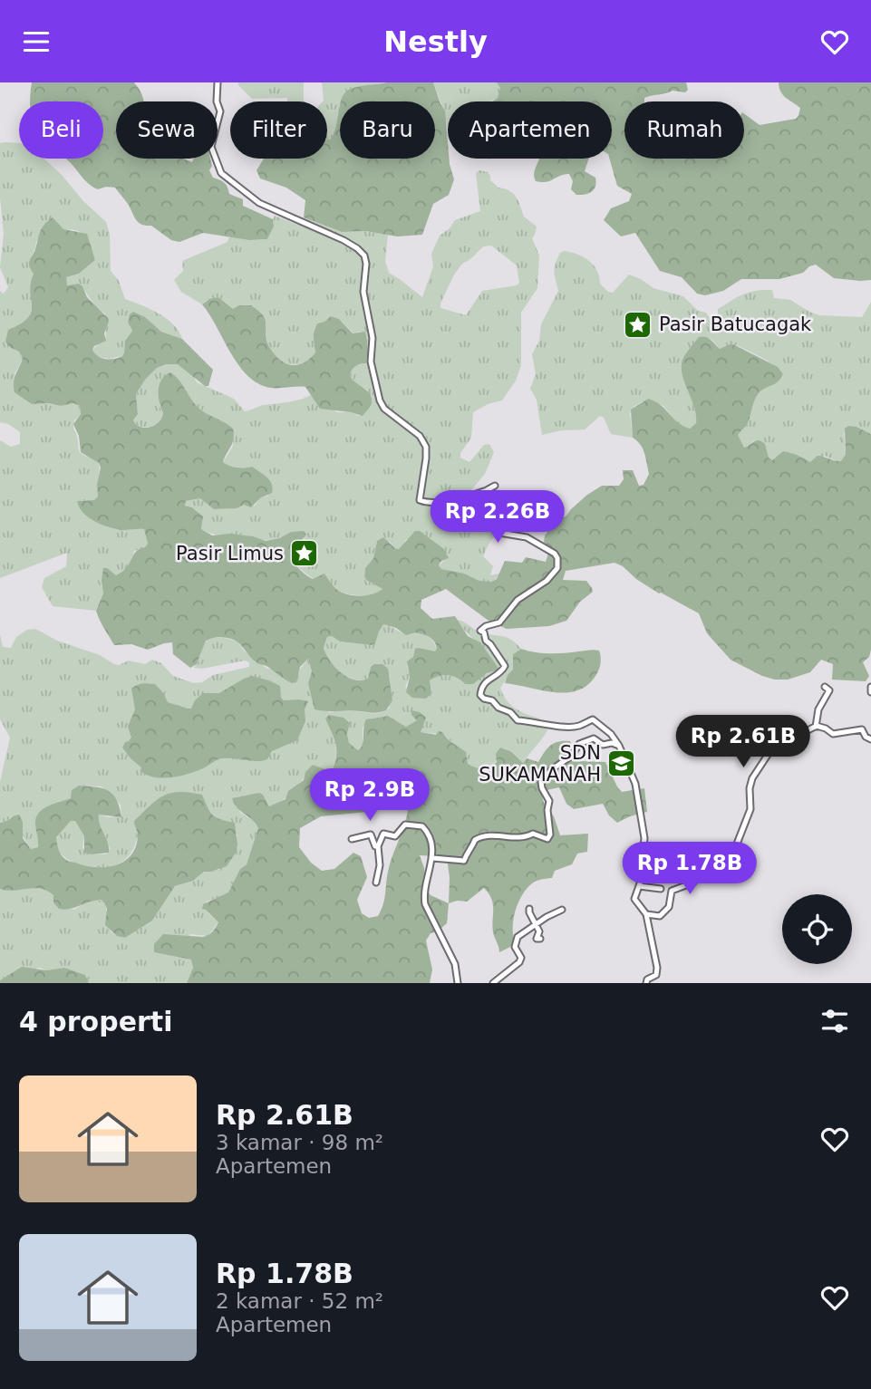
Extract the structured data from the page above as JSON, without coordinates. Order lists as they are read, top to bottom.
{
  "places": {
    "place": ["Pasir Batucagak", "Pasir Limus"],
    "school or university": ["SDN SUKAMANAH"]
  },
  "page": {
    "header": "Nestly",
    "chip": [
      "Beli",
      "Sewa",
      "Filter",
      "Baru",
      "Apartemen",
      "Rumah"
    ],
    "price": [
      "Rp 2.26B",
      "Rp 2.61B",
      "Rp 2.9B",
      "Rp 1.78B"
    ],
    "heading": "4 properti",
    "list": [
      {
        "name": "Rp 2.61B",
        "note": "3 kamar · 98 m² · Apartemen"
      },
      {
        "name": "Rp 1.78B",
        "note": "2 kamar · 52 m² · Apartemen"
      }
    ]
  }
}
